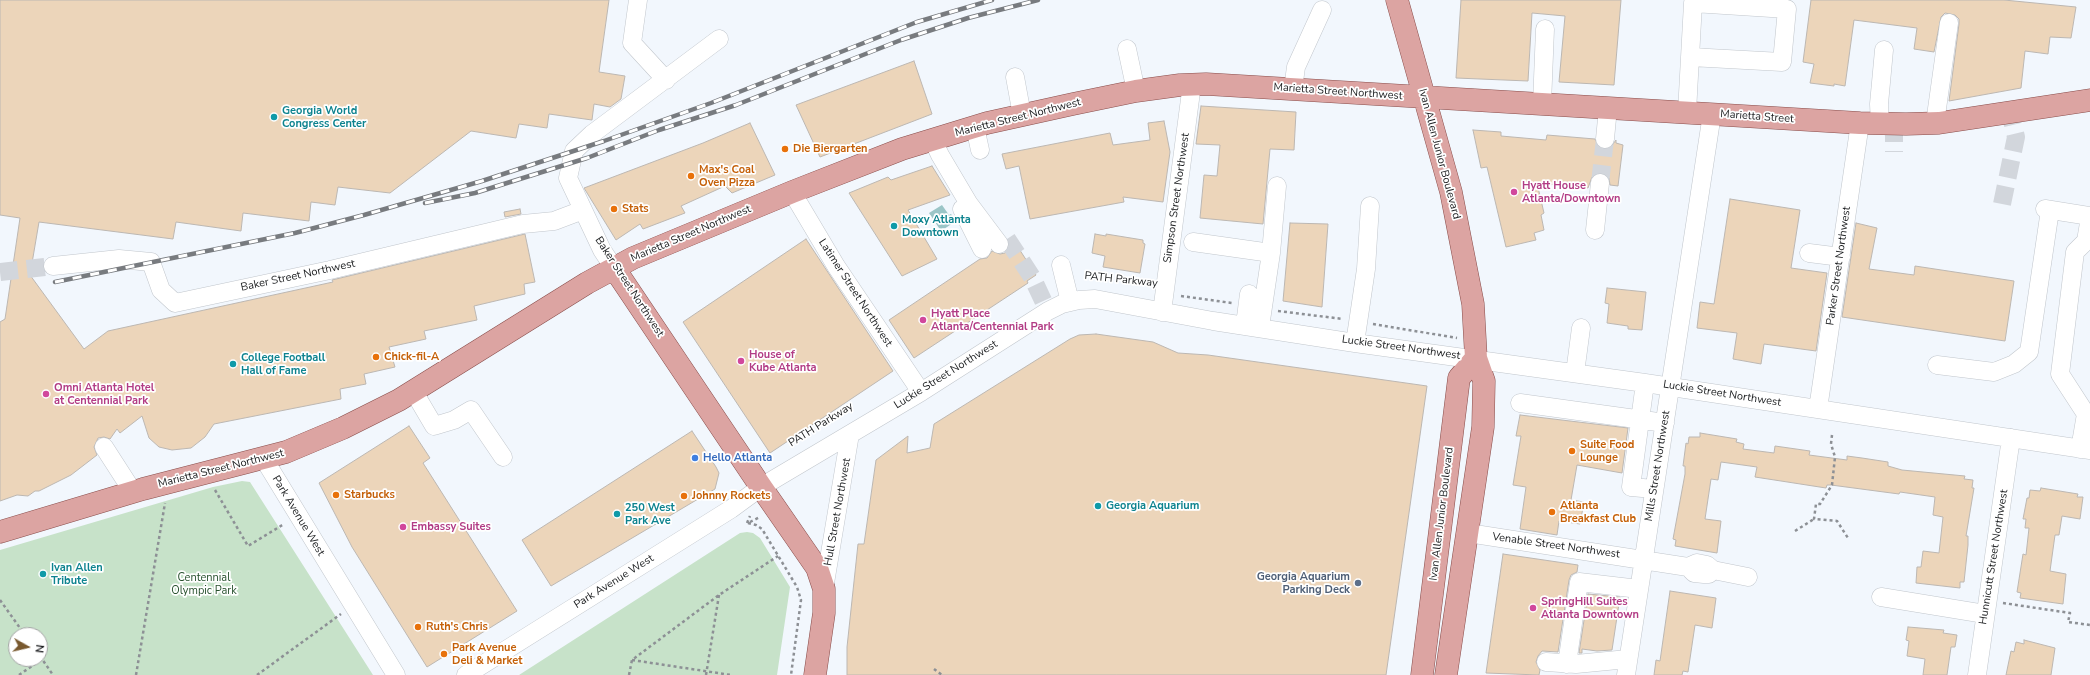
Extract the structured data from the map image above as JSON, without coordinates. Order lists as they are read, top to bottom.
{
  "streets": {
    "main road": [
      "Marietta Street Northwest",
      "Marietta Street",
      "Ivan Allen Junior Boulevard",
      "Baker Street Northwest"
    ],
    "street": [
      "Simpson Street Northwest",
      "Parker Street Northwest",
      "Latimer Street Northwest",
      "Luckie Street Northwest",
      "Mills Street Northwest",
      "Hull Street Northwest",
      "Park Avenue West",
      "Venable Street Northwest",
      "Hunnicutt Street Northwest"
    ],
    "path": ["PATH Parkway"]
  },
  "crossings": [
    ["Marietta Street Northwest", "Marietta Street"],
    ["Marietta Street Northwest", "Ivan Allen Junior Boulevard"],
    ["Marietta Street Northwest", "Simpson Street Northwest"],
    ["Marietta Street Northwest", "Baker Street Northwest"],
    ["Marietta Street Northwest", "Latimer Street Northwest"],
    ["Marietta Street Northwest", "Park Avenue West"],
    ["Marietta Street", "Ivan Allen Junior Boulevard"],
    ["Marietta Street", "Parker Street Northwest"],
    ["Marietta Street", "Mills Street Northwest"],
    ["Ivan Allen Junior Boulevard", "Luckie Street Northwest"],
    ["Ivan Allen Junior Boulevard", "Venable Street Northwest"],
    ["Simpson Street Northwest", "PATH Parkway"],
    ["Simpson Street Northwest", "Luckie Street Northwest"],
    ["Parker Street Northwest", "Luckie Street Northwest"],
    ["Baker Street Northwest", "Luckie Street Northwest"],
    ["Baker Street Northwest", "Hull Street Northwest"],
    ["Baker Street Northwest", "Park Avenue West"],
    ["Latimer Street Northwest", "Luckie Street Northwest"],
    ["Luckie Street Northwest", "Mills Street Northwest"],
    ["Luckie Street Northwest", "Hull Street Northwest"],
    ["Luckie Street Northwest", "Park Avenue West"],
    ["Luckie Street Northwest", "Hunnicutt Street Northwest"],
    ["Mills Street Northwest", "Venable Street Northwest"]
  ],
  "parks": ["Centennial Olympic Park"],
  "places": [
    "Georgia World Congress Center",
    "Die Biergarten",
    "Max's Coal Oven Pizza",
    "Hyatt House Atlanta/Downtown",
    "Stats",
    "Moxy Atlanta Downtown",
    "Hyatt Place Atlanta/Centennial Park",
    "Chick-fil-A",
    "House of Kube Atlanta",
    "College Football Hall of Fame",
    "Omni Atlanta Hotel at Centennial Park",
    "Suite Food Lounge",
    "Hello Atlanta",
    "Starbucks",
    "Johnny Rockets",
    "Georgia Aquarium",
    "Atlanta Breakfast Club",
    "250 West Park Ave",
    "Embassy Suites",
    "Ivan Allen Tribute",
    "Georgia Aquarium Parking Deck",
    "SpringHill Suites Atlanta Downtown",
    "Ruth's Chris",
    "Park Avenue Deli & Market"
  ],
  "north": "right"
}
